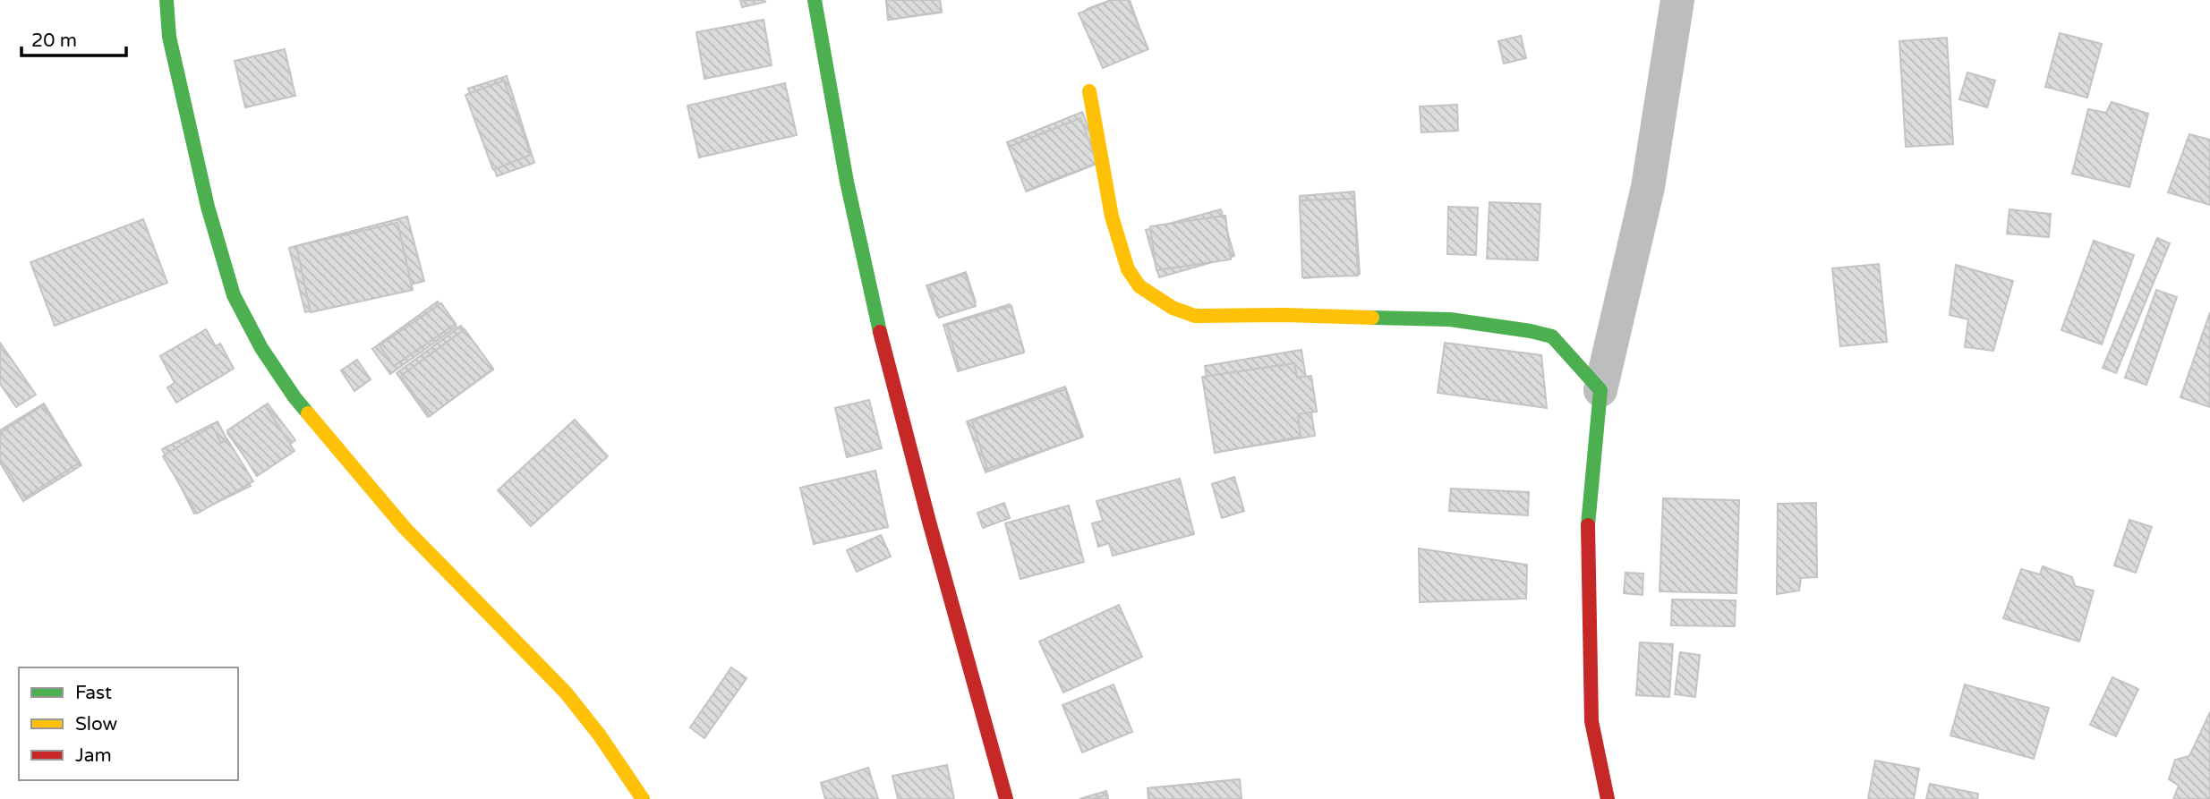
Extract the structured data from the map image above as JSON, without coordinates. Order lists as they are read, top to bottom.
{
  "legend": ["Fast", "Slow", "Jam"],
  "scale_bar": "20 m"
}
